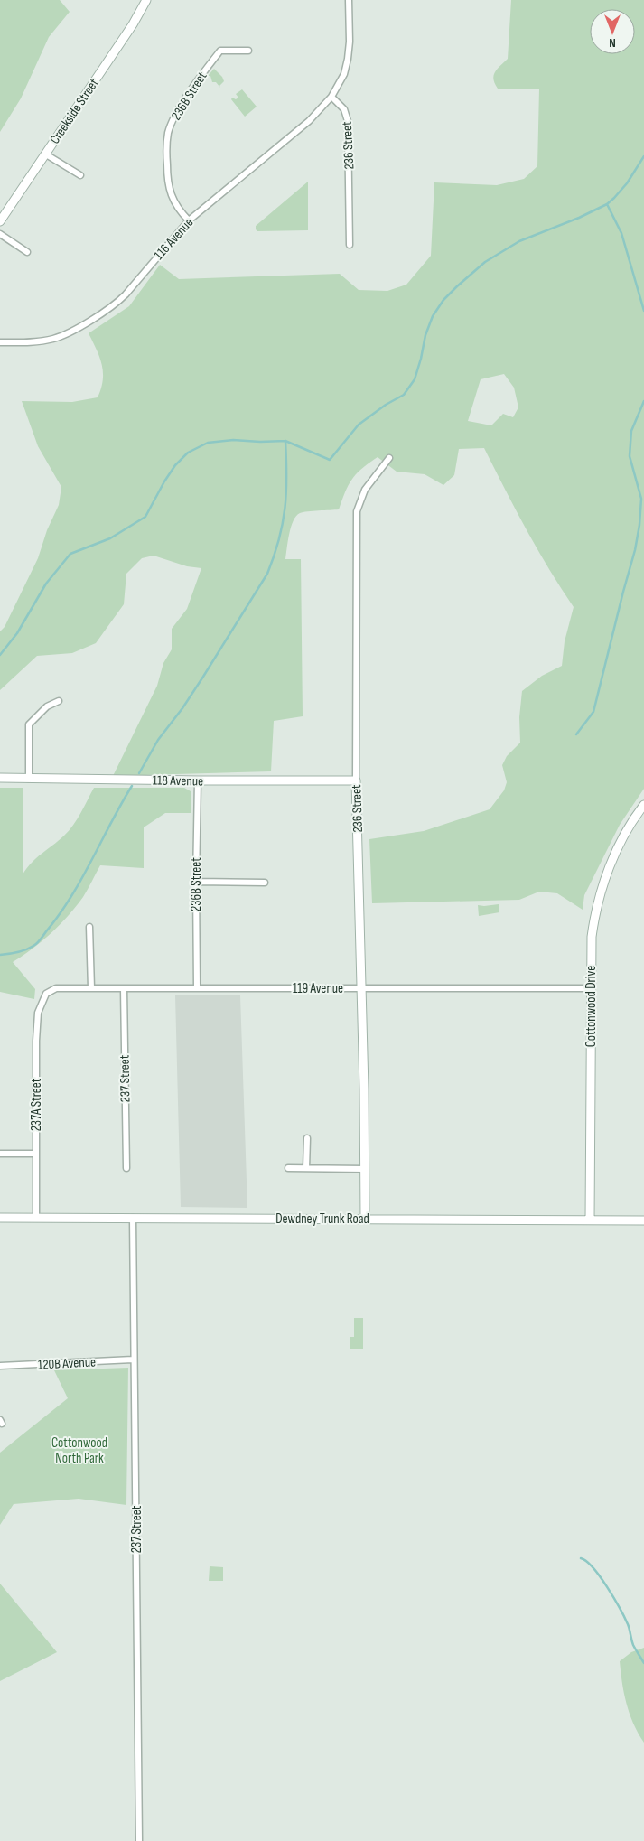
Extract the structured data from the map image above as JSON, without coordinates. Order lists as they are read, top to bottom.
{
  "streets": {
    "street": [
      "236B Street",
      "Creekside Street",
      "236 Street",
      "116 Avenue",
      "118 Avenue",
      "119 Avenue",
      "Cottonwood Drive",
      "237 Street",
      "237A Street",
      "Dewdney Trunk Road",
      "120B Avenue"
    ]
  },
  "crossings": [
    ["236B Street", "116 Avenue"],
    ["236B Street", "118 Avenue"],
    ["236B Street", "119 Avenue"],
    ["236 Street", "116 Avenue"],
    ["236 Street", "118 Avenue"],
    ["236 Street", "119 Avenue"],
    ["236 Street", "Dewdney Trunk Road"],
    ["119 Avenue", "Cottonwood Drive"],
    ["119 Avenue", "237 Street"],
    ["119 Avenue", "237A Street"],
    ["Cottonwood Drive", "Dewdney Trunk Road"],
    ["237 Street", "Dewdney Trunk Road"],
    ["237 Street", "120B Avenue"],
    ["237A Street", "Dewdney Trunk Road"]
  ],
  "parks": ["Cottonwood North Park"],
  "north": "bottom"
}
